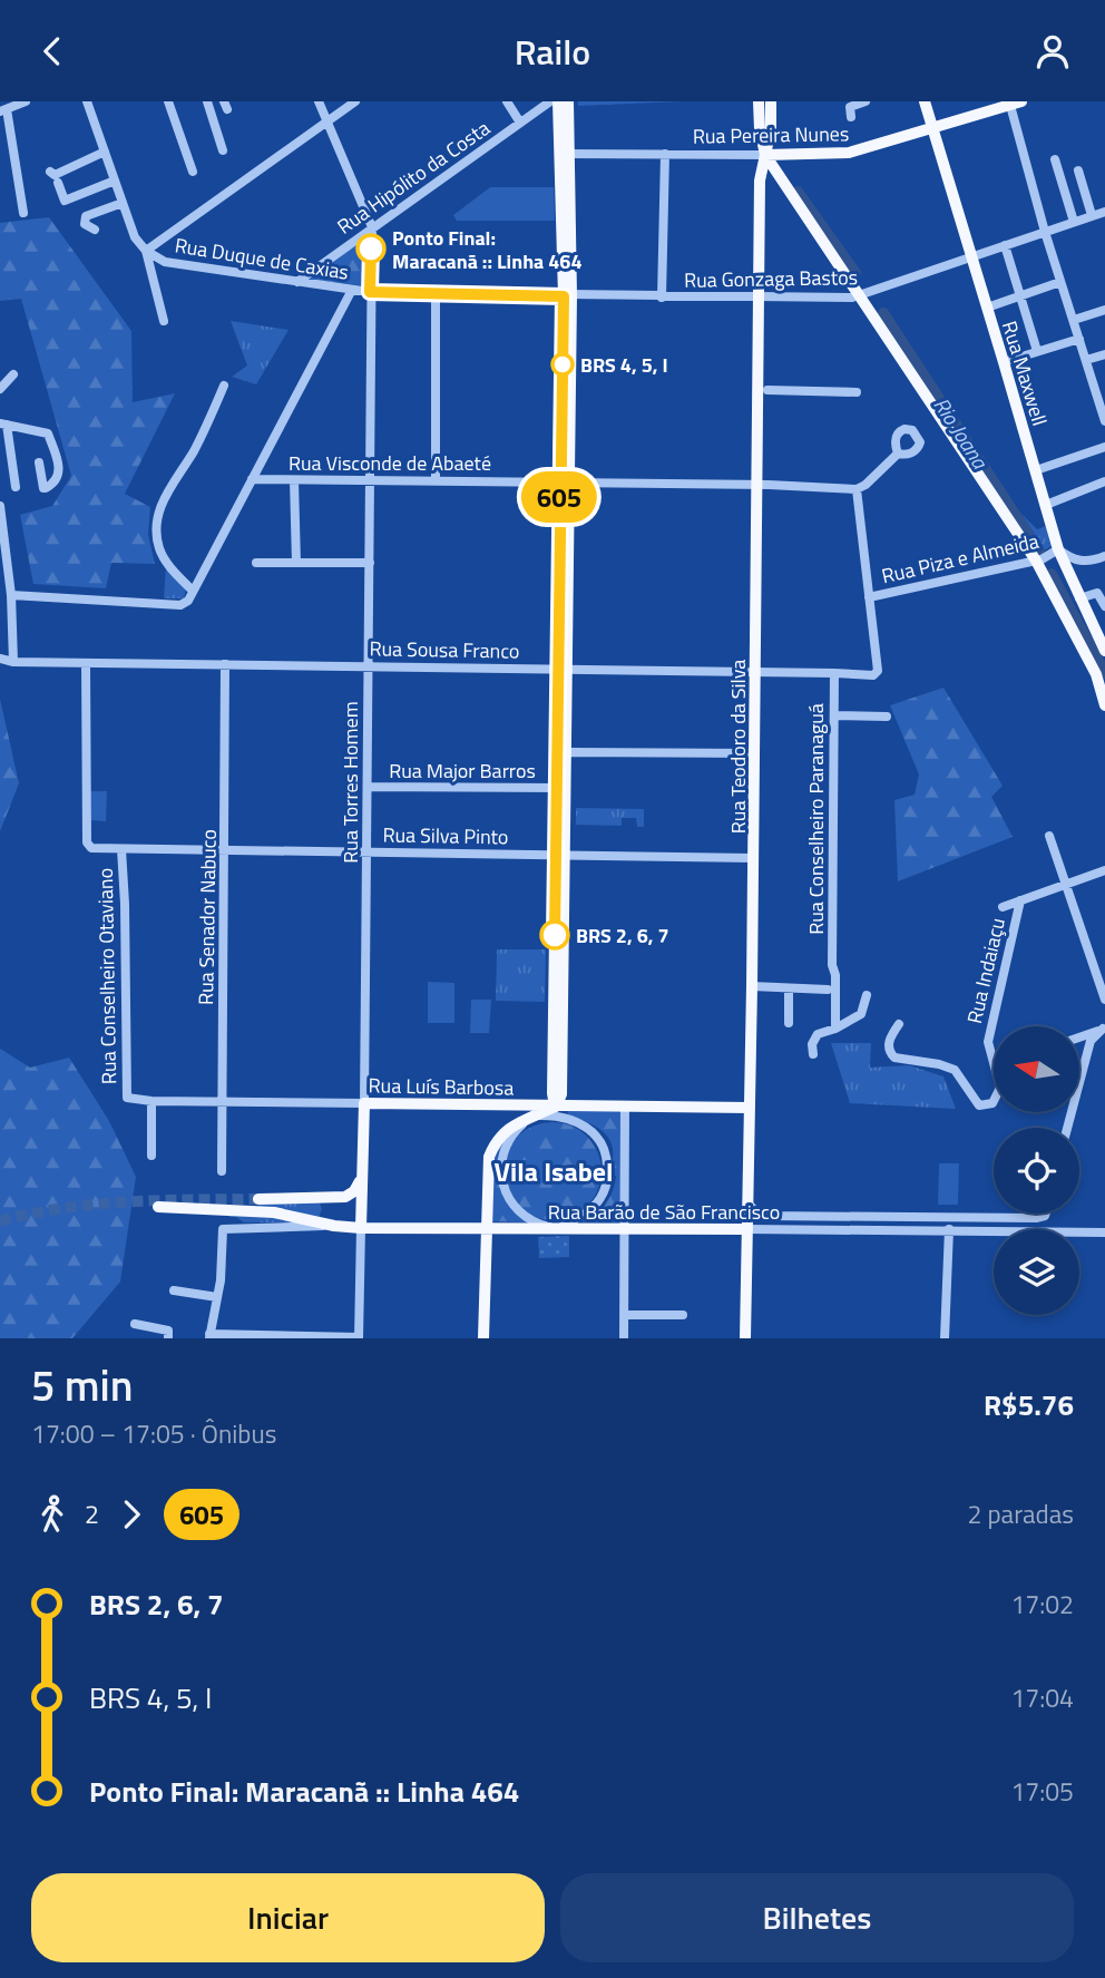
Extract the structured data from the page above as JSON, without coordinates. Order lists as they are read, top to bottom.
{
  "streets": {
    "main road": [
      "Rua Pereira Nunes",
      "Rua Maxwell",
      "Rua Teodoro da Silva",
      "Rua Torres Homem",
      "Rua Luís Barbosa",
      "Rua Barão de São Francisco"
    ],
    "street": [
      "Rua Hipólito da Costa",
      "Rua Duque de Caxias",
      "Rua Gonzaga Bastos",
      "Rua Visconde de Abaeté",
      "Rua Piza e Almeida",
      "Rua Sousa Franco",
      "Rua Major Barros",
      "Rua Conselheiro Paranaguá",
      "Rua Silva Pinto",
      "Rua Senador Nabuco",
      "Rua Indaiaçu",
      "Rua Conselheiro Otaviano"
    ]
  },
  "crossings": [
    ["Rua Pereira Nunes", "Rua Maxwell"],
    ["Rua Pereira Nunes", "Rua Teodoro da Silva"],
    ["Rua Hipólito da Costa", "Rua Duque de Caxias"],
    ["Rua Hipólito da Costa", "Rua Torres Homem"],
    ["Rua Duque de Caxias", "Rua Gonzaga Bastos"],
    ["Rua Duque de Caxias", "Rua Torres Homem"],
    ["Rua Gonzaga Bastos", "Rua Maxwell"],
    ["Rua Gonzaga Bastos", "Rua Teodoro da Silva"],
    ["Rua Maxwell", "Rua Piza e Almeida"],
    ["Rua Visconde de Abaeté", "Rua Teodoro da Silva"],
    ["Rua Visconde de Abaeté", "Rua Torres Homem"],
    ["Rua Piza e Almeida", "Rua Sousa Franco"],
    ["Rua Sousa Franco", "Rua Teodoro da Silva"],
    ["Rua Sousa Franco", "Rua Torres Homem"],
    ["Rua Sousa Franco", "Rua Conselheiro Paranaguá"],
    ["Rua Sousa Franco", "Rua Silva Pinto"],
    ["Rua Sousa Franco", "Rua Senador Nabuco"],
    ["Rua Teodoro da Silva", "Rua Silva Pinto"],
    ["Rua Teodoro da Silva", "Rua Luís Barbosa"],
    ["Rua Teodoro da Silva", "Rua Barão de São Francisco"],
    ["Rua Major Barros", "Rua Torres Homem"],
    ["Rua Torres Homem", "Rua Silva Pinto"],
    ["Rua Torres Homem", "Rua Luís Barbosa"],
    ["Rua Torres Homem", "Rua Barão de São Francisco"],
    ["Rua Silva Pinto", "Rua Senador Nabuco"],
    ["Rua Silva Pinto", "Rua Conselheiro Otaviano"],
    ["Rua Senador Nabuco", "Rua Luís Barbosa"],
    ["Rua Conselheiro Otaviano", "Rua Luís Barbosa"]
  ],
  "districts": ["Vila Isabel"],
  "water": ["Rio Joana"],
  "places": ["Ponto Final: Maracanã :: Linha 464", "BRS 4, 5, I", "BRS 2, 6, 7"],
  "lines": ["bus line 605"],
  "north": "left",
  "page": {
    "header": "Railo",
    "on_map": "605",
    "heading": ["5 min", "17:00 – 17:05 · Ônibus", "R$5.76"],
    "legs": ["2", "605", "2 paradas"],
    "list": [
      {
        "name": "BRS 2, 6, 7",
        "value": "17:02"
      },
      {
        "name": "BRS 4, 5, I",
        "value": "17:04"
      },
      {
        "name": "Ponto Final: Maracanã :: Linha 464",
        "value": "17:05"
      }
    ],
    "buttons": ["Iniciar", "Bilhetes"]
  }
}
